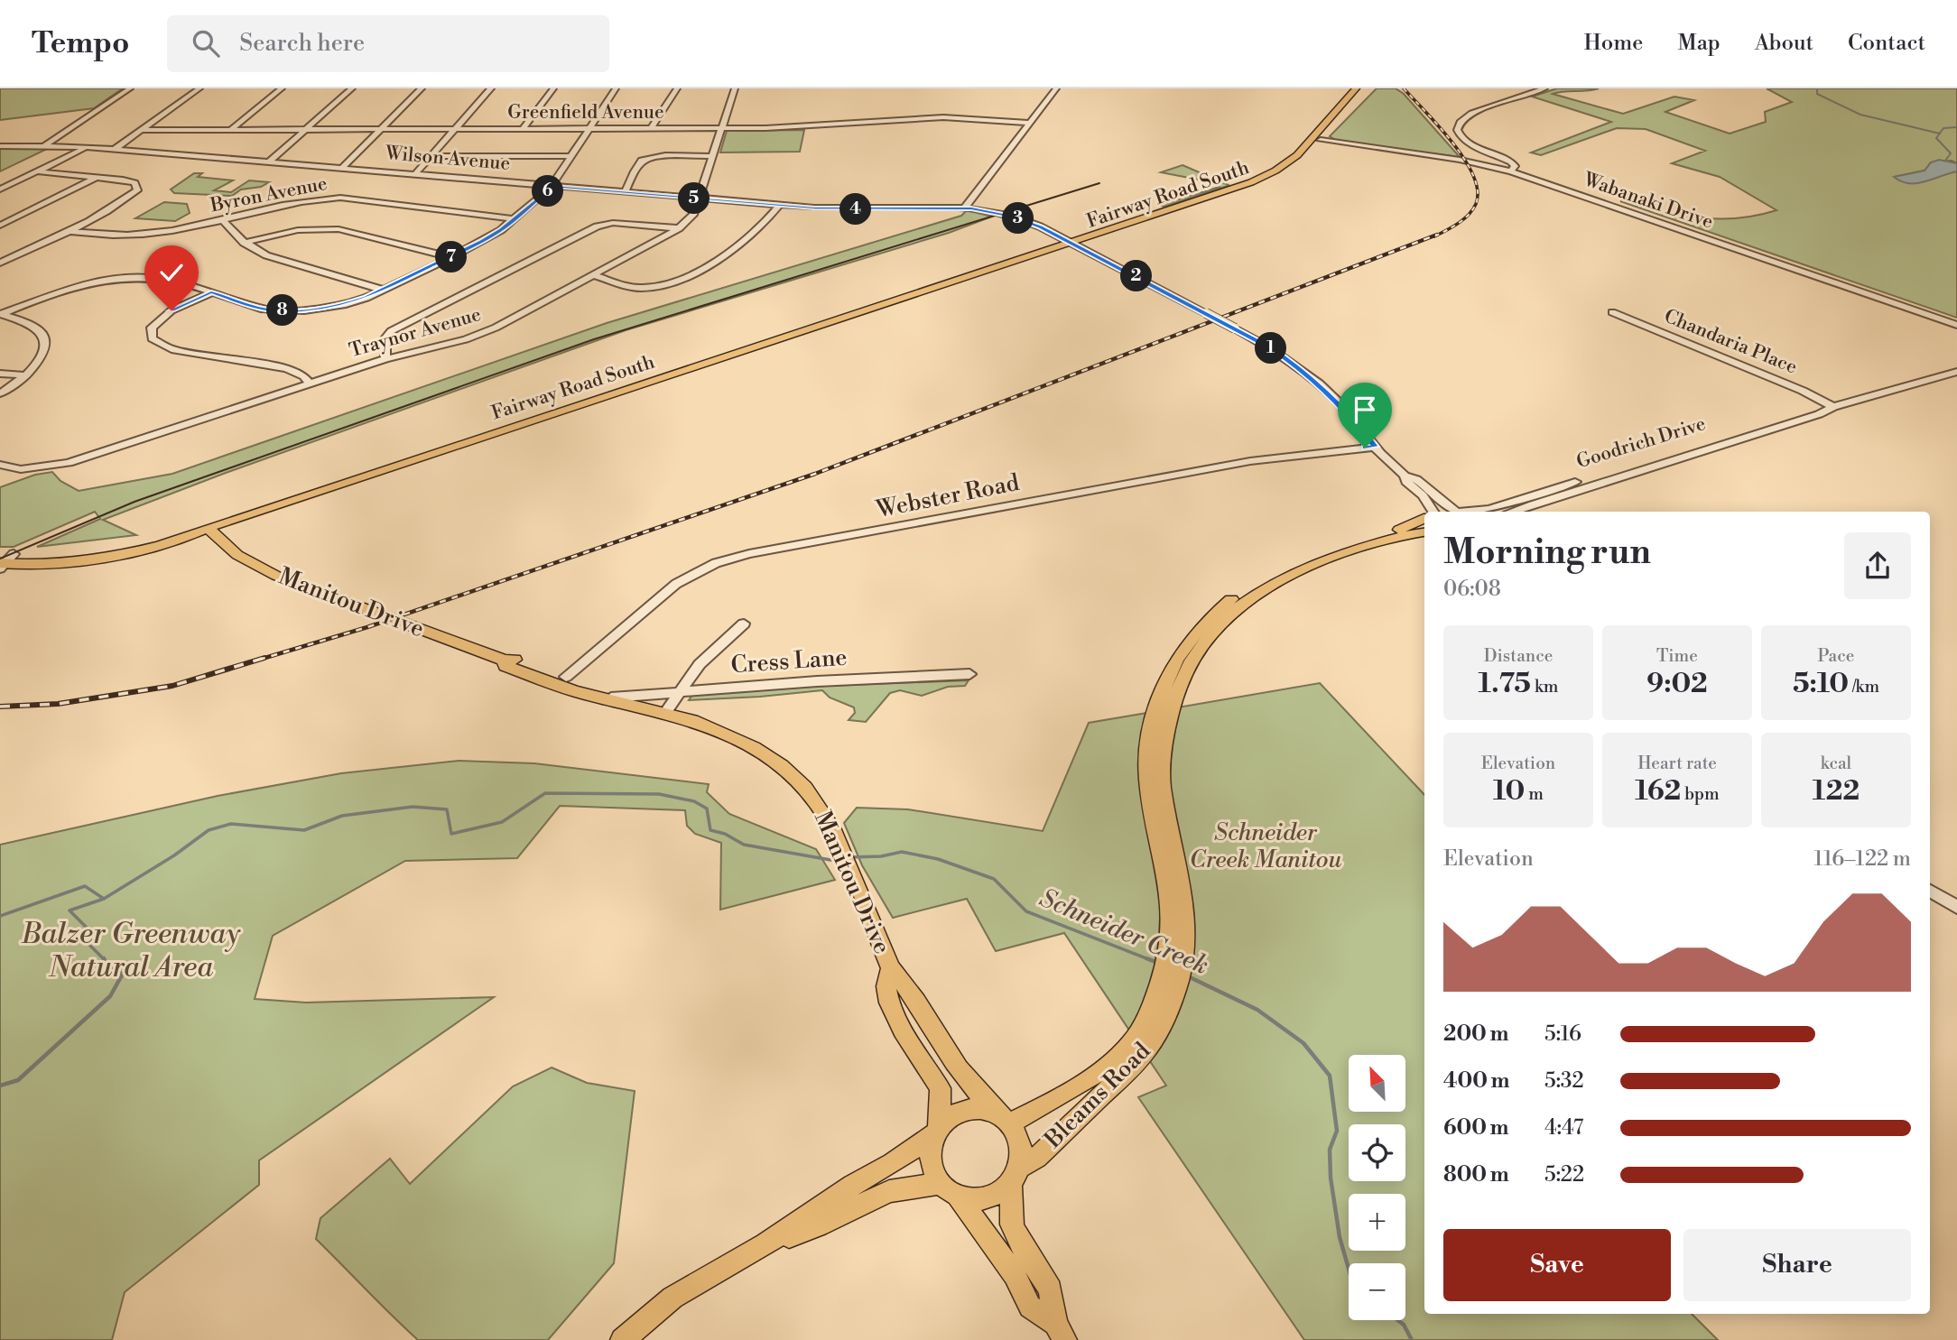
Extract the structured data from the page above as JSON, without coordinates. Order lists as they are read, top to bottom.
{
  "streets": {
    "main road": ["Fairway Road South", "Manitou Drive", "Bleams Road"],
    "street": [
      "Greenfield Avenue",
      "Wilson Avenue",
      "Byron Avenue",
      "Wabanaki Drive",
      "Traynor Avenue",
      "Chandaria Place",
      "Goodrich Drive",
      "Webster Road",
      "Cress Lane"
    ]
  },
  "crossings": [
    ["Greenfield Avenue", "Traynor Avenue"],
    ["Wilson Avenue", "Fairway Road South"],
    ["Wilson Avenue", "Traynor Avenue"],
    ["Wilson Avenue", "Webster Road"],
    ["Fairway Road South", "Wabanaki Drive"],
    ["Fairway Road South", "Manitou Drive"],
    ["Chandaria Place", "Goodrich Drive"],
    ["Webster Road", "Manitou Drive"],
    ["Manitou Drive", "Cress Lane"],
    ["Manitou Drive", "Bleams Road"]
  ],
  "water": ["Schneider Creek"],
  "parks": ["Schneider Creek Manitou", "Balzer Greenway Natural Area"],
  "north": "top left",
  "page": {
    "header": "Tempo",
    "search": "Search here",
    "nav": [
      "Home",
      "Map",
      "About",
      "Contact"
    ],
    "pins": [
      "6",
      "5",
      "4",
      "3",
      "7",
      "2",
      "8",
      "1"
    ],
    "heading": ["Morning run", "06:08"],
    "stats": [
      ["Distance", "1.75 km"],
      ["Time", "9:02"],
      ["Pace", "5:10 /km"],
      ["Elevation", "10 m"],
      ["Heart rate", "162 bpm"],
      ["kcal", "122"]
    ],
    "chart": ["Elevation", "116–122 m"],
    "list": [
      {
        "name": "200 m",
        "note": "5:16"
      },
      {
        "name": "400 m",
        "note": "5:32"
      },
      {
        "name": "600 m",
        "note": "4:47"
      },
      {
        "name": "800 m",
        "note": "5:22"
      }
    ],
    "map_buttons": ["+", "−"],
    "buttons": ["Save", "Share"]
  }
}
